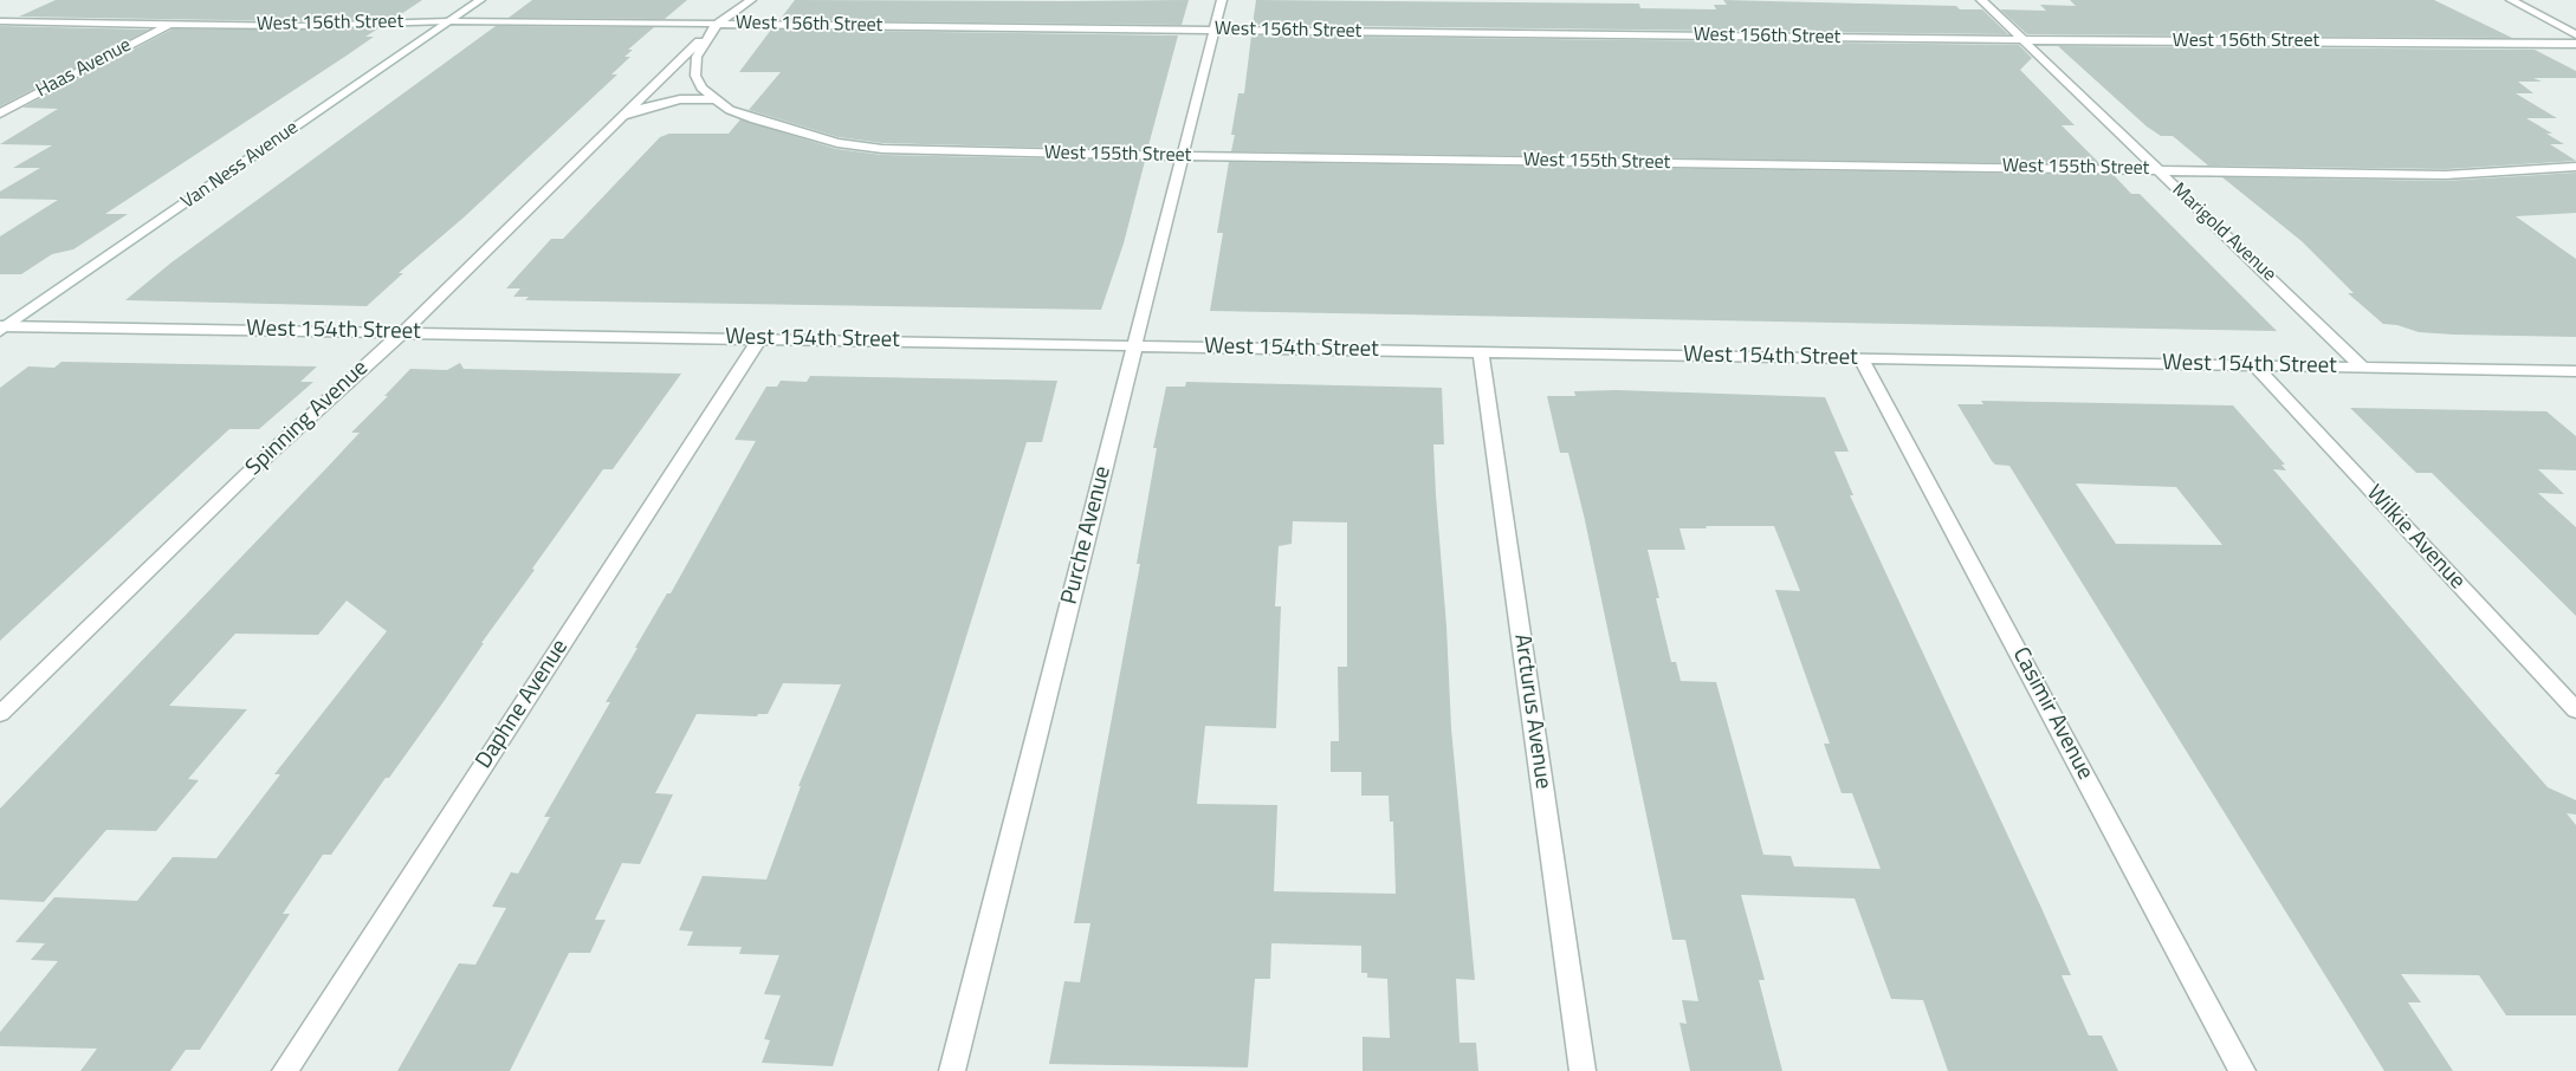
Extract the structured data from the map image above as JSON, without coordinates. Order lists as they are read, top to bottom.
{
  "streets": {
    "street": [
      "West 156th Street",
      "Haas Avenue",
      "West 155th Street",
      "Van Ness Avenue",
      "Marigold Avenue",
      "West 154th Street",
      "Spinning Avenue",
      "Purche Avenue",
      "Wilkie Avenue",
      "Daphne Avenue",
      "Arcturus Avenue",
      "Casimir Avenue"
    ]
  },
  "crossings": [
    ["West 156th Street", "Haas Avenue"],
    ["West 156th Street", "West 155th Street"],
    ["West 156th Street", "Van Ness Avenue"],
    ["West 156th Street", "Marigold Avenue"],
    ["West 156th Street", "Spinning Avenue"],
    ["West 156th Street", "Purche Avenue"],
    ["West 155th Street", "Marigold Avenue"],
    ["West 155th Street", "Spinning Avenue"],
    ["West 155th Street", "Purche Avenue"],
    ["Van Ness Avenue", "West 154th Street"],
    ["Marigold Avenue", "West 154th Street"],
    ["West 154th Street", "Spinning Avenue"],
    ["West 154th Street", "Purche Avenue"],
    ["West 154th Street", "Wilkie Avenue"],
    ["West 154th Street", "Daphne Avenue"],
    ["West 154th Street", "Arcturus Avenue"],
    ["West 154th Street", "Casimir Avenue"]
  ]
}
